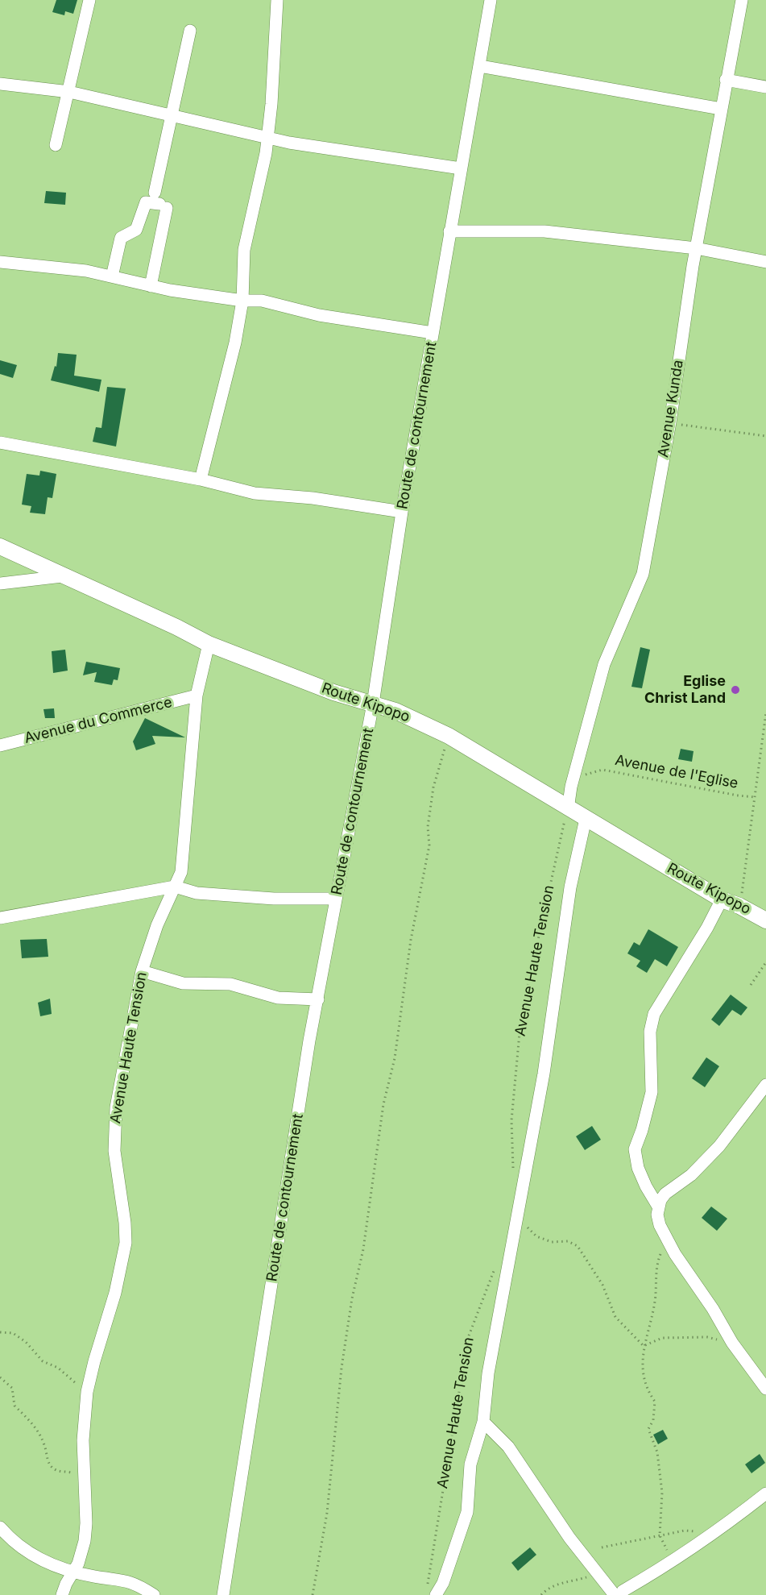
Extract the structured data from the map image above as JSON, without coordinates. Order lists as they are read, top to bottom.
{
  "streets": {
    "main road": ["Route Kipopo"],
    "street": [
      "Avenue Kunda",
      "Route de contournement",
      "Avenue du Commerce",
      "Avenue Haute Tension"
    ],
    "path": ["Avenue de l'Eglise"]
  },
  "crossings": [
    ["Avenue Kunda", "Route Kipopo"],
    ["Avenue Kunda", "Avenue de l'Eglise"],
    ["Avenue Kunda", "Avenue Haute Tension"],
    ["Route de contournement", "Route Kipopo"],
    ["Route Kipopo", "Avenue Haute Tension"],
    ["Avenue du Commerce", "Avenue Haute Tension"]
  ],
  "places": ["Eglise Christ Land"]
}
